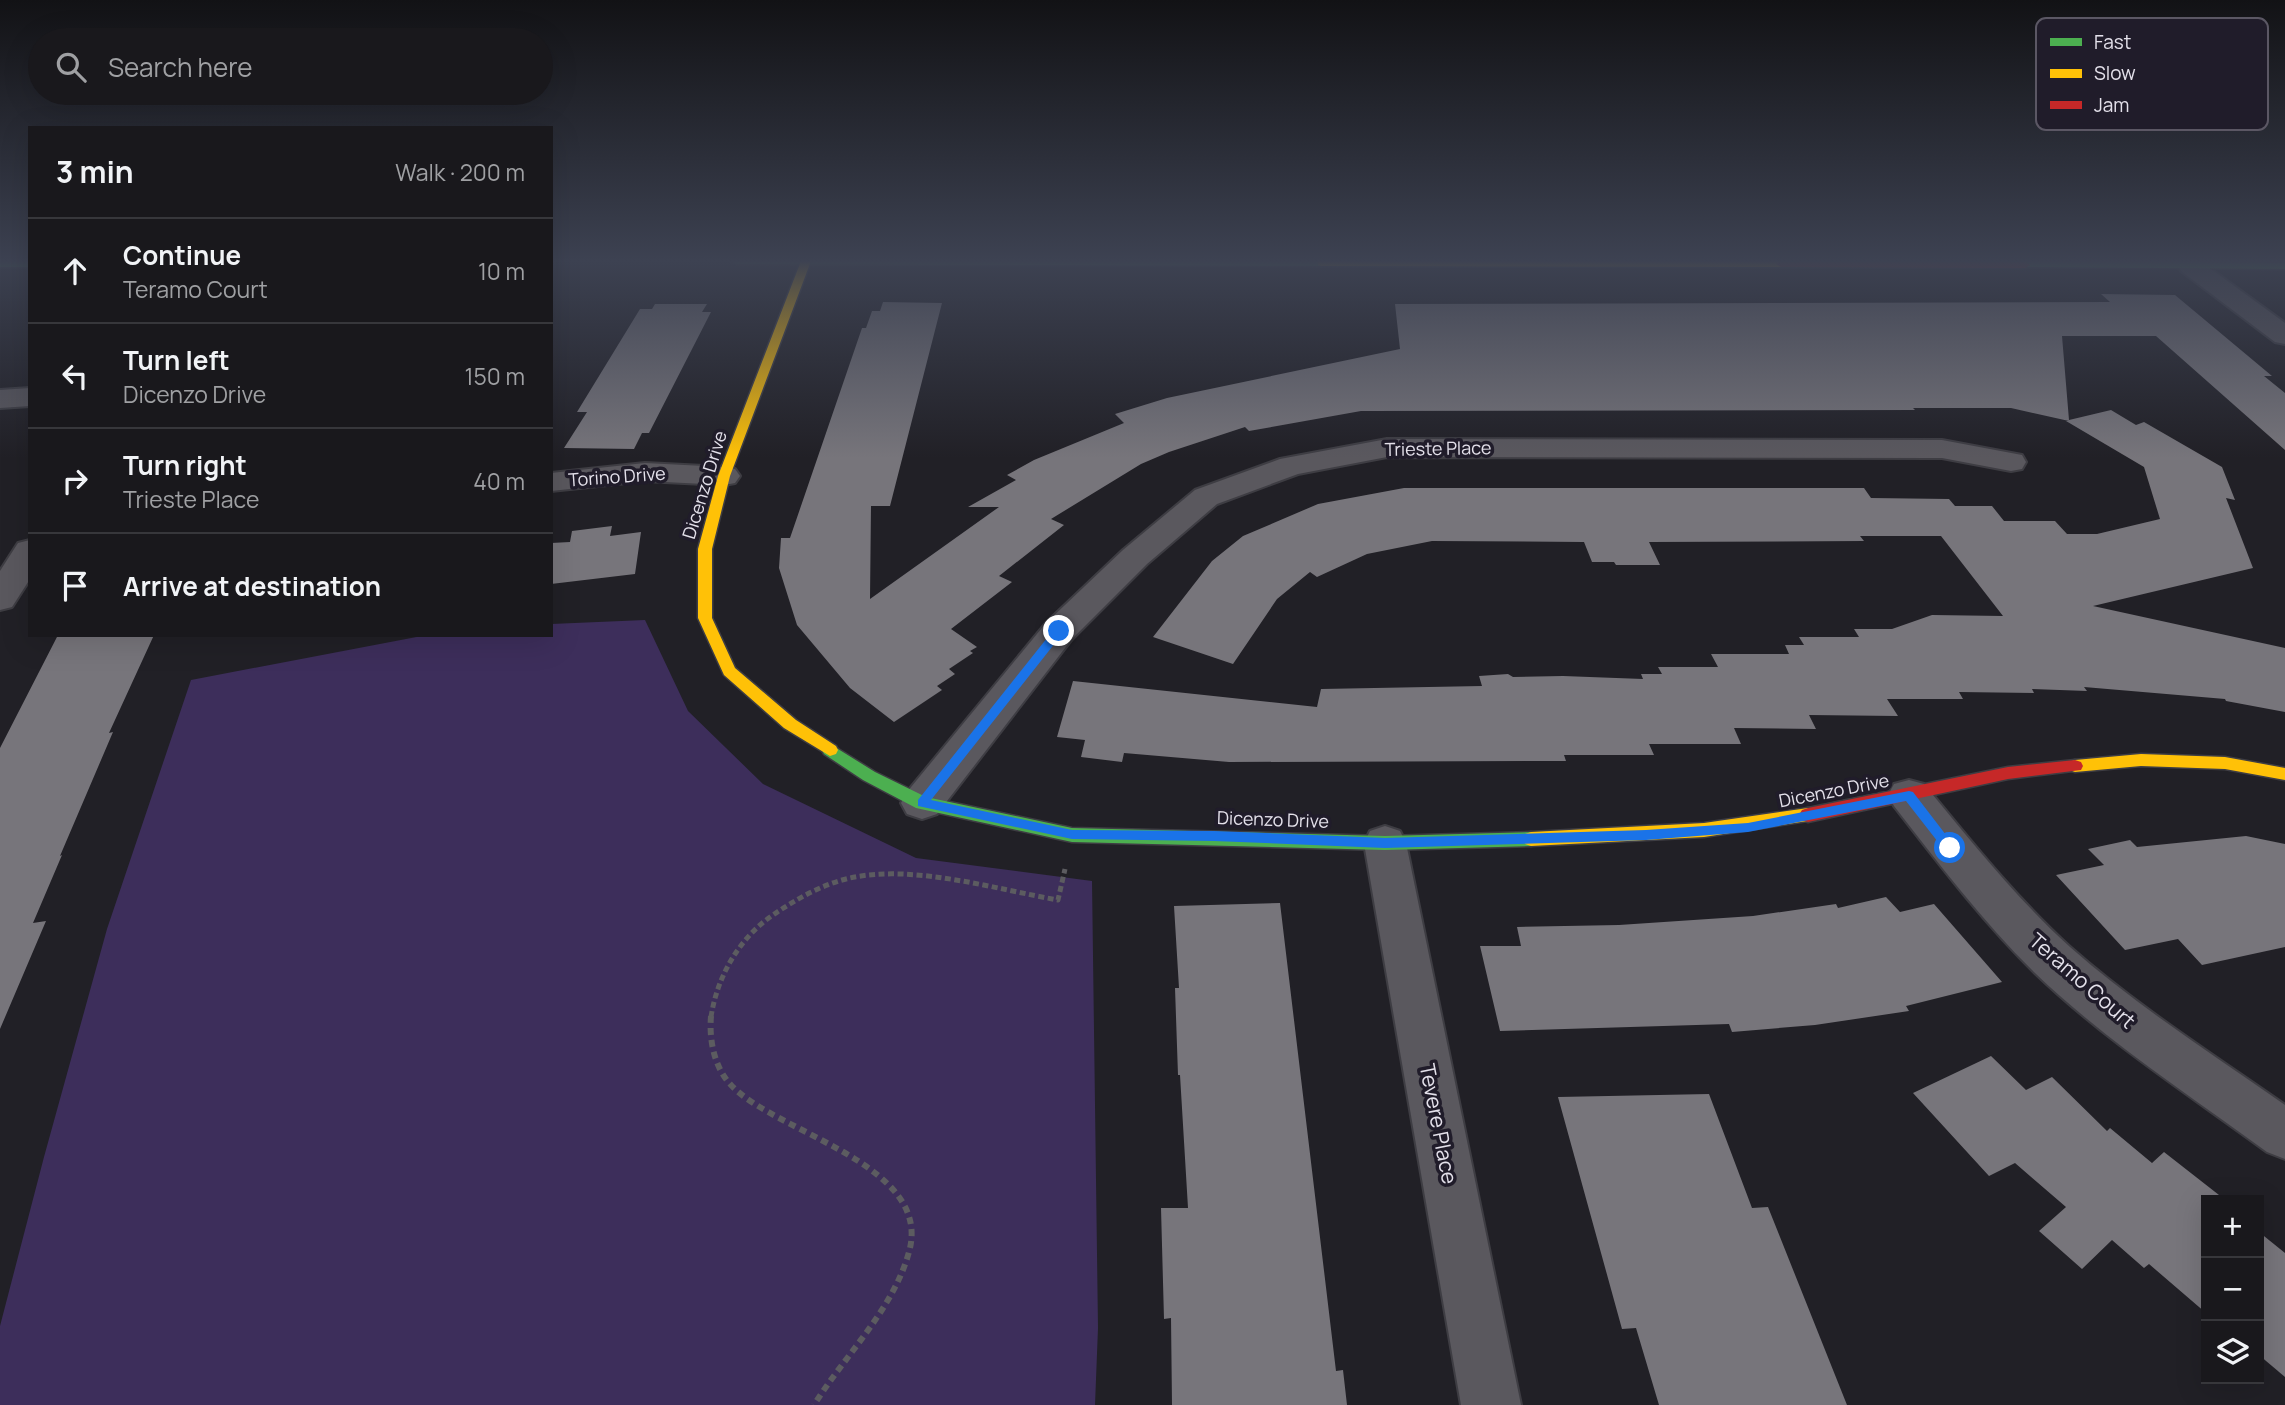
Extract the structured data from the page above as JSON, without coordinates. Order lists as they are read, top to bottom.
{
  "streets": {
    "street": [
      "Trieste Place",
      "Torino Drive",
      "Dicenzo Drive",
      "Teramo Court",
      "Tevere Place"
    ]
  },
  "crossings": [
    ["Trieste Place", "Dicenzo Drive"],
    ["Torino Drive", "Dicenzo Drive"],
    ["Dicenzo Drive", "Teramo Court"],
    ["Dicenzo Drive", "Tevere Place"]
  ],
  "legend": ["Fast", "Slow", "Jam"],
  "page": {
    "search": "Search here",
    "heading": ["3 min", "Walk · 200 m"],
    "list": [
      ["Continue", "Teramo Court", "10 m"],
      ["Turn left", "Dicenzo Drive", "150 m"],
      ["Turn right", "Trieste Place", "40 m"],
      "Arrive at destination"
    ],
    "map_buttons": ["+", "−"]
  }
}
